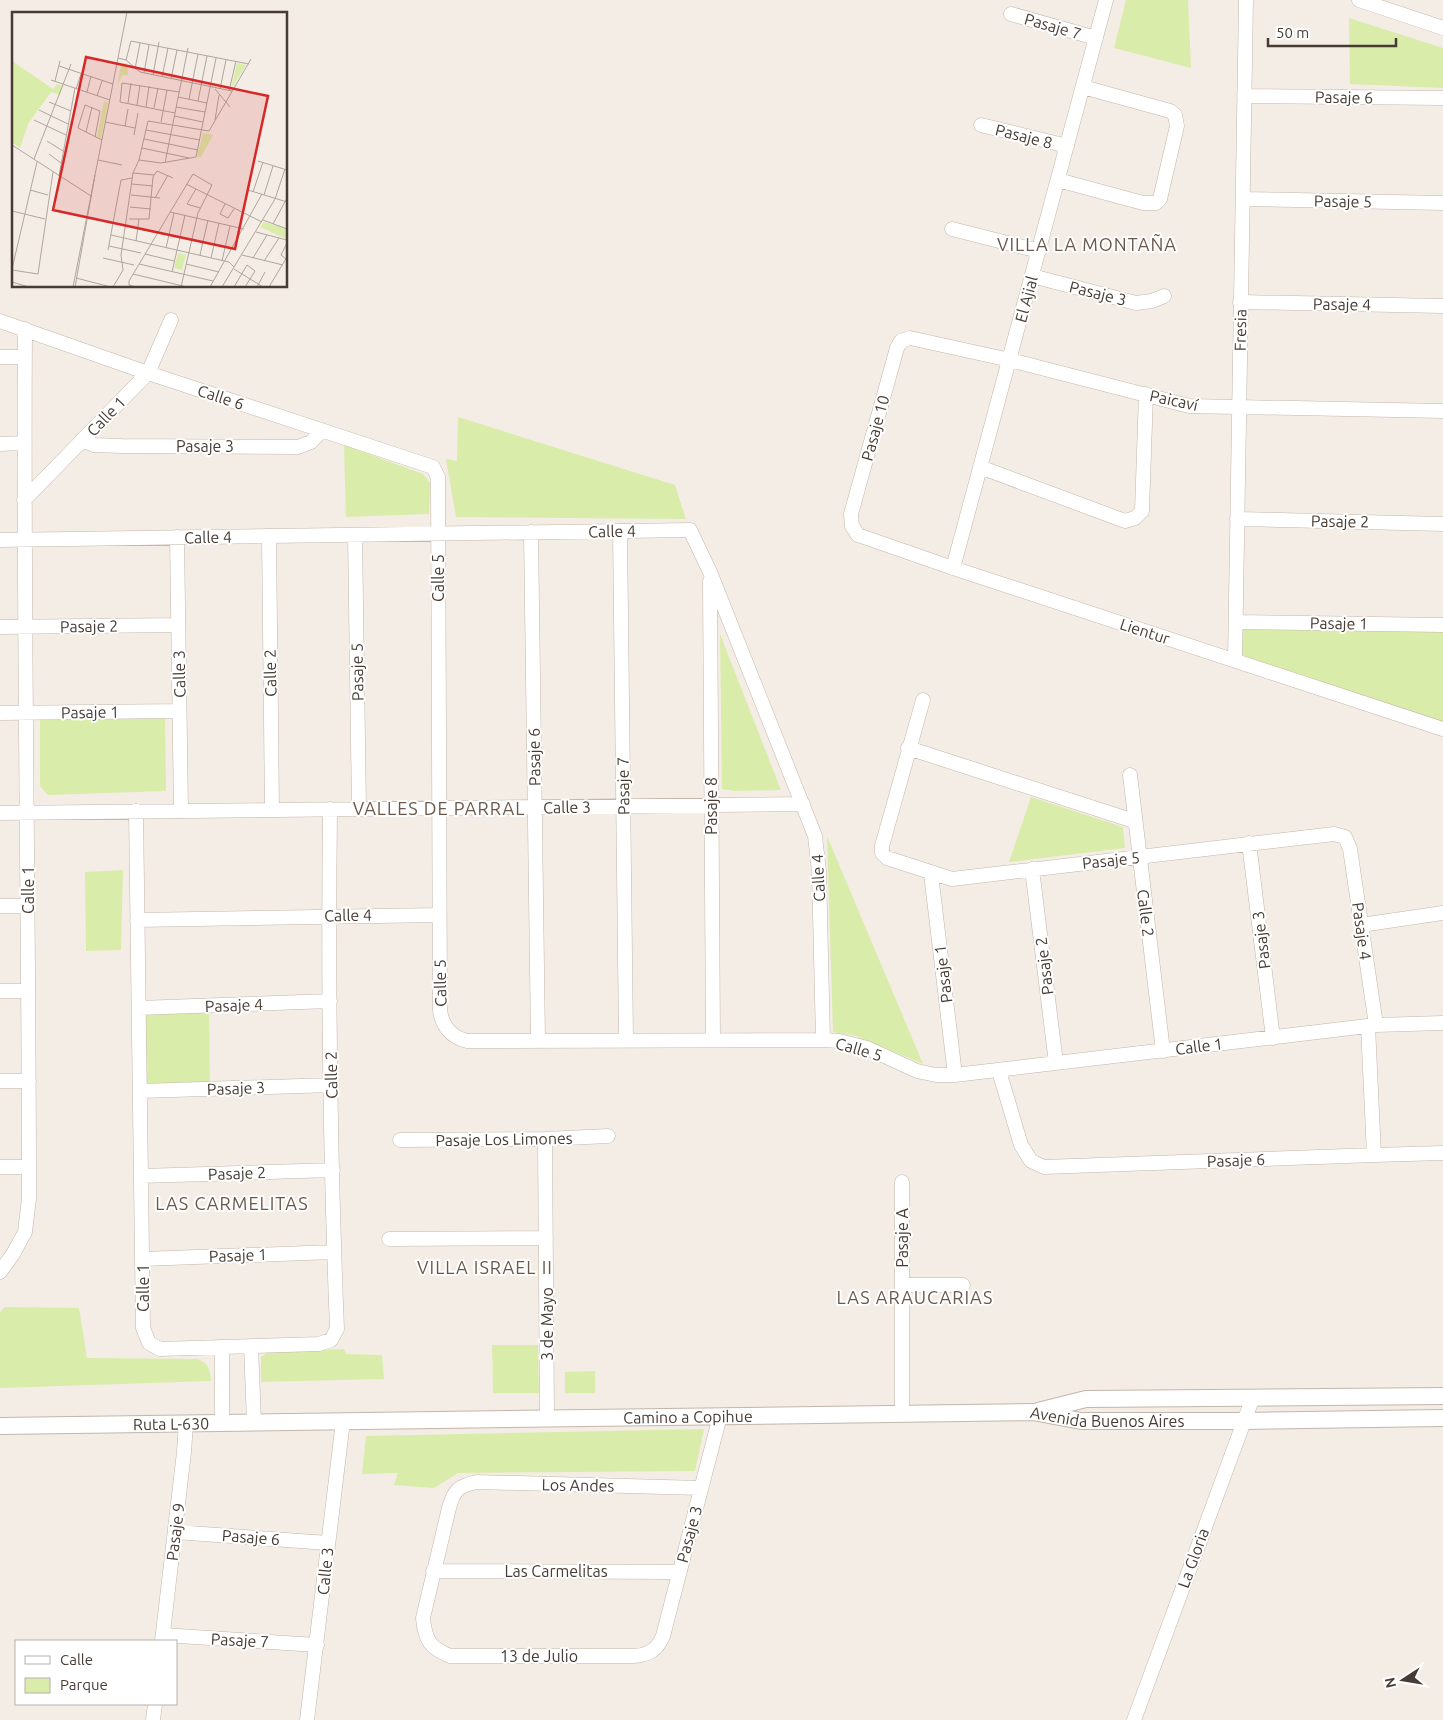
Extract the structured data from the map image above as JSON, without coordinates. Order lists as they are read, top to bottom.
{
  "streets": {
    "street": [
      "Pasaje 7",
      "Pasaje 6",
      "Pasaje 8",
      "Pasaje 5",
      "Pasaje 3",
      "El Ajial",
      "Pasaje 4",
      "Fresia",
      "Calle 6",
      "Paicaví",
      "Calle 1",
      "Pasaje 10",
      "Pasaje 2",
      "Calle 4",
      "Calle 5",
      "Pasaje 1",
      "Lientur",
      "Calle 2",
      "Calle 3",
      "Pasaje Los Limones",
      "Pasaje A",
      "3 de Mayo",
      "Avenida Buenos Aires",
      "Camino a Copihue",
      "Ruta L-630",
      "Los Andes",
      "Pasaje 9",
      "La Gloria",
      "Las Carmelitas",
      "13 de Julio"
    ]
  },
  "crossings": [
    ["Pasaje 7", "El Ajial"],
    ["Pasaje 7", "Calle 4"],
    ["Pasaje 7", "Calle 5"],
    ["Pasaje 7", "Calle 3"],
    ["Pasaje 7", "Pasaje 9"],
    ["Pasaje 6", "Pasaje 4"],
    ["Pasaje 6", "Fresia"],
    ["Pasaje 6", "Calle 1"],
    ["Pasaje 6", "Calle 4"],
    ["Pasaje 6", "Calle 5"],
    ["Pasaje 6", "Calle 3"],
    ["Pasaje 6", "Pasaje 9"],
    ["Pasaje 8", "El Ajial"],
    ["Pasaje 8", "Calle 4"],
    ["Pasaje 8", "Calle 5"],
    ["Pasaje 8", "Calle 3"],
    ["Pasaje 5", "Pasaje 3"],
    ["Pasaje 5", "Pasaje 4"],
    ["Pasaje 5", "Fresia"],
    ["Pasaje 5", "Pasaje 2"],
    ["Pasaje 5", "Calle 4"],
    ["Pasaje 5", "Pasaje 1"],
    ["Pasaje 5", "Calle 2"],
    ["Pasaje 5", "Calle 3"],
    ["Pasaje 3", "El Ajial"],
    ["Pasaje 3", "Calle 6"],
    ["Pasaje 3", "Calle 1"],
    ["Pasaje 3", "Calle 2"],
    ["Pasaje 3", "Camino a Copihue"],
    ["Pasaje 3", "Los Andes"],
    ["Pasaje 3", "Las Carmelitas"],
    ["Pasaje 3", "13 de Julio"],
    ["El Ajial", "Paicaví"],
    ["El Ajial", "Lientur"],
    ["Pasaje 4", "Fresia"],
    ["Pasaje 4", "Calle 1"],
    ["Pasaje 4", "Calle 2"],
    ["Fresia", "Paicaví"],
    ["Fresia", "Pasaje 2"],
    ["Fresia", "Pasaje 1"],
    ["Fresia", "Lientur"],
    ["Calle 6", "Calle 1"],
    ["Calle 6", "Calle 5"],
    ["Paicaví", "Pasaje 10"],
    ["Calle 1", "Pasaje 2"],
    ["Calle 1", "Calle 4"],
    ["Calle 1", "Calle 5"],
    ["Calle 1", "Pasaje 1"],
    ["Calle 1", "Calle 2"],
    ["Calle 1", "Calle 3"],
    ["Pasaje 10", "Lientur"],
    ["Pasaje 2", "Calle 2"],
    ["Pasaje 2", "Calle 3"],
    ["Calle 4", "Calle 5"],
    ["Calle 4", "Calle 2"],
    ["Calle 4", "Calle 3"],
    ["Calle 5", "Pasaje 1"],
    ["Calle 5", "Calle 3"],
    ["Pasaje 1", "Calle 2"],
    ["Pasaje 1", "Calle 3"],
    ["Calle 2", "Calle 3"],
    ["Calle 3", "Camino a Copihue"],
    ["Calle 3", "Ruta L-630"],
    ["Pasaje Los Limones", "3 de Mayo"],
    ["Pasaje A", "Camino a Copihue"],
    ["3 de Mayo", "Camino a Copihue"],
    ["Avenida Buenos Aires", "Camino a Copihue"],
    ["Avenida Buenos Aires", "La Gloria"],
    ["Camino a Copihue", "Ruta L-630"],
    ["Ruta L-630", "Pasaje 9"],
    ["Los Andes", "Las Carmelitas"],
    ["Los Andes", "13 de Julio"],
    ["Las Carmelitas", "13 de Julio"]
  ],
  "districts": [
    "VILLA LA MONTAÑA",
    "VALLES DE PARRAL",
    "LAS CARMELITAS",
    "VILLA ISRAEL II",
    "LAS ARAUCARIAS"
  ],
  "legend": ["Calle", "Parque"],
  "scale_bar": "50 m",
  "north": "left"
}
